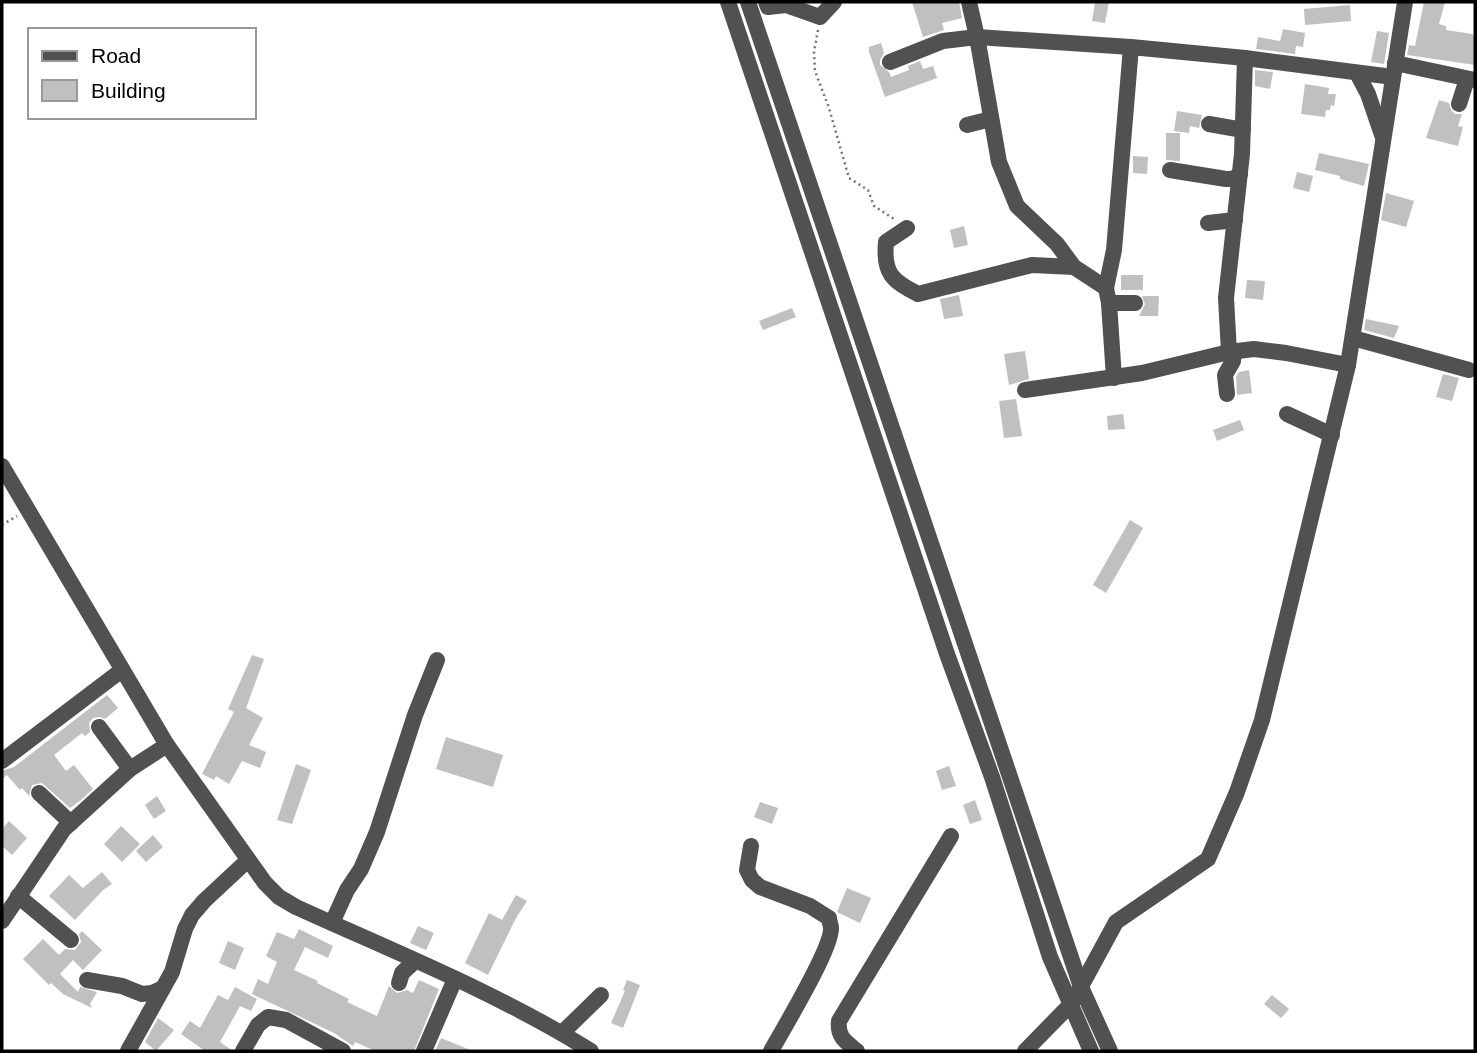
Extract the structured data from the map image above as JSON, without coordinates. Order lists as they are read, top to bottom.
{
  "legend": ["Road", "Building"]
}
